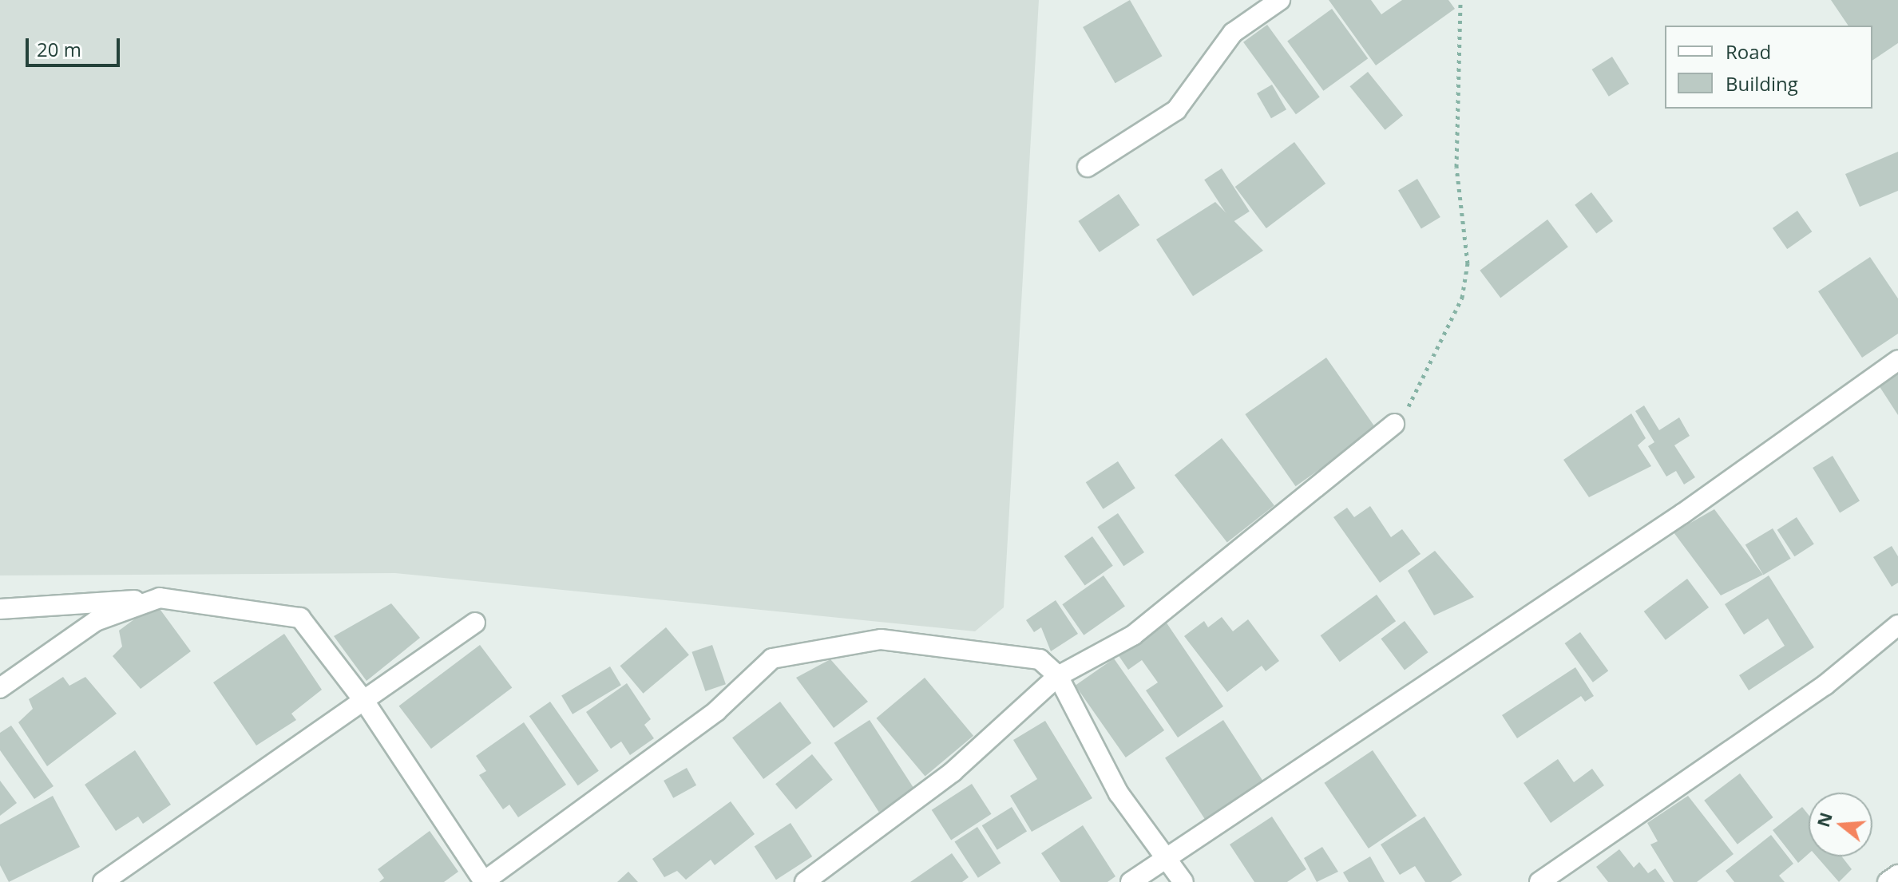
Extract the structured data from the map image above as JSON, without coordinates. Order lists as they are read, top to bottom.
{
  "legend": ["Road", "Building"],
  "scale_bar": "20 m",
  "north": "left"
}
